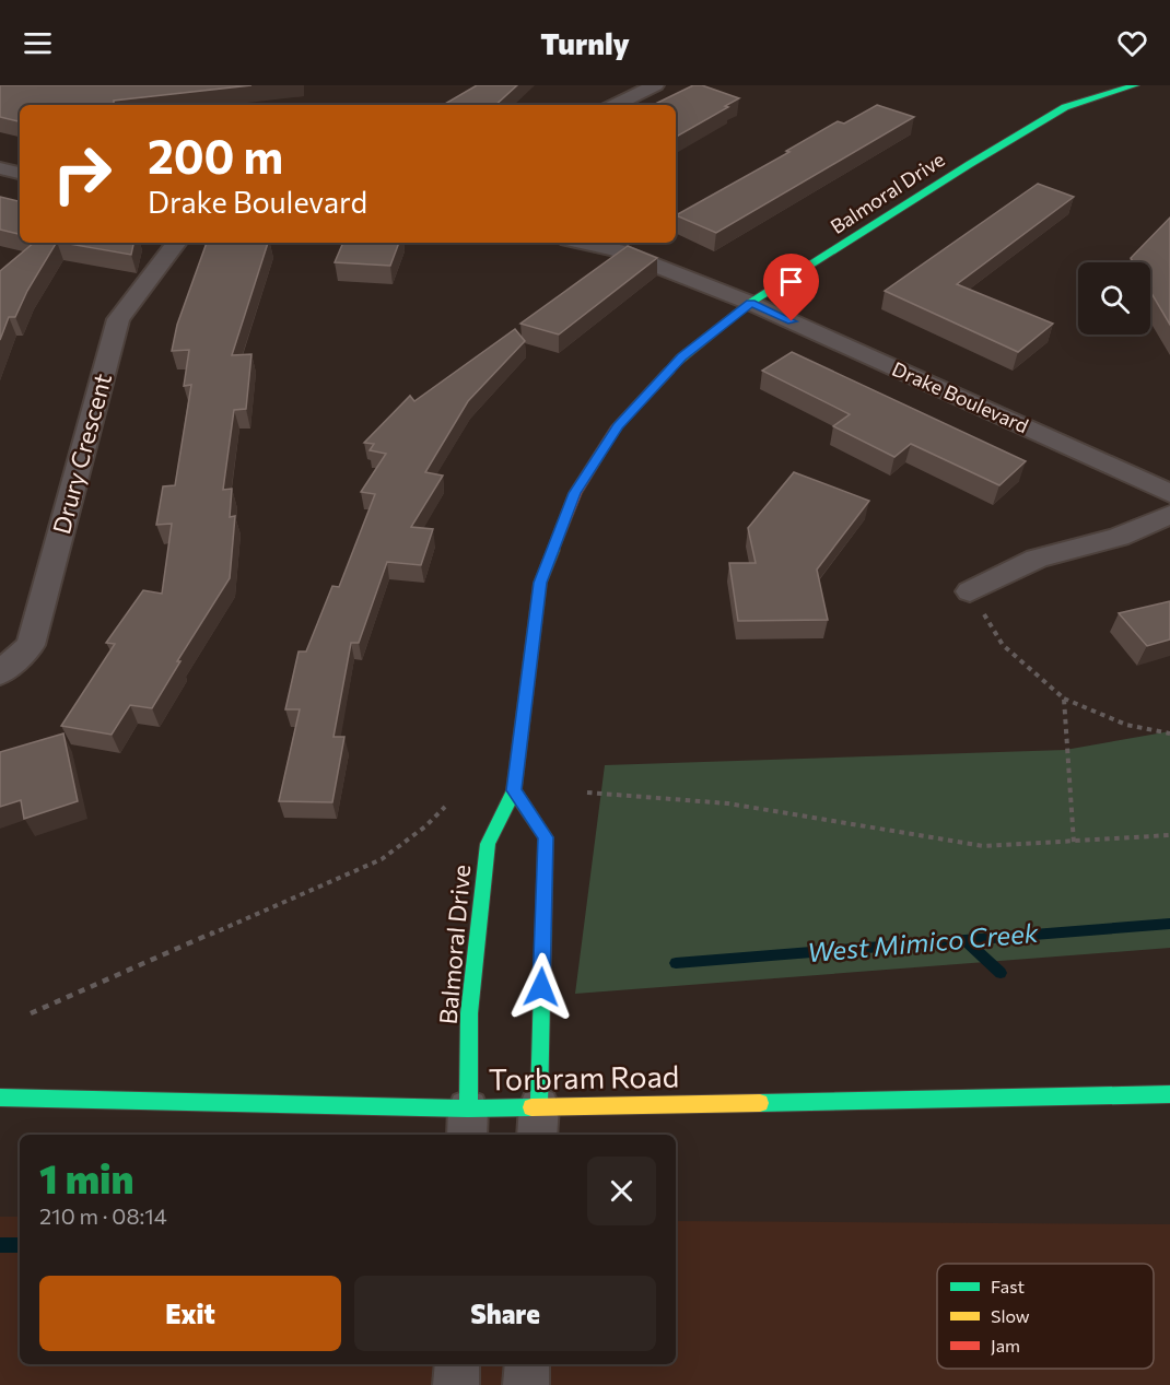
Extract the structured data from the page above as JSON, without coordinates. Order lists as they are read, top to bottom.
{
  "streets": {
    "street": [
      "Balmoral Drive",
      "Drake Boulevard",
      "Drury Crescent",
      "Torbram Road"
    ]
  },
  "crossings": [
    ["Balmoral Drive", "Drake Boulevard"],
    ["Balmoral Drive", "Torbram Road"]
  ],
  "water": ["West Mimico Creek"],
  "legend": ["Fast", "Slow", "Jam"],
  "page": {
    "header": "Turnly",
    "turn": ["200 m", "Drake Boulevard"],
    "heading": ["1 min", "210 m · 08:14"],
    "buttons": ["Exit", "Share"]
  }
}
